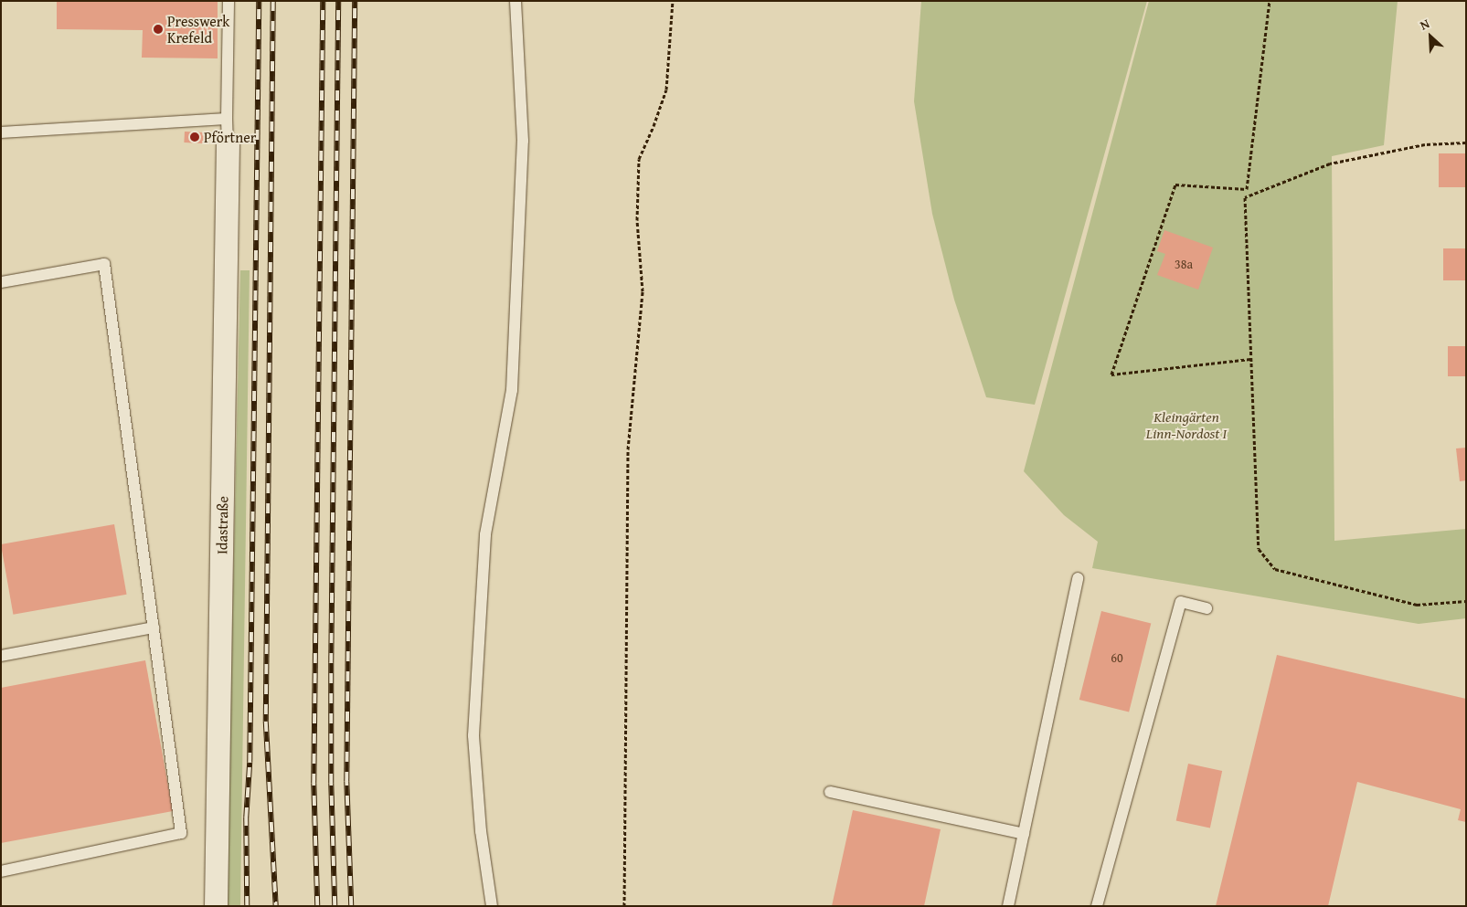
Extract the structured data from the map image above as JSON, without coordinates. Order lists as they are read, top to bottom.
{
  "streets": {
    "street": ["Idastraße"]
  },
  "parks": ["Kleingärten Linn-Nordost I"],
  "places": ["Presswerk Krefeld", "Pförtner"],
  "house_numbers": ["38a", "60"],
  "north": "top left"
}
